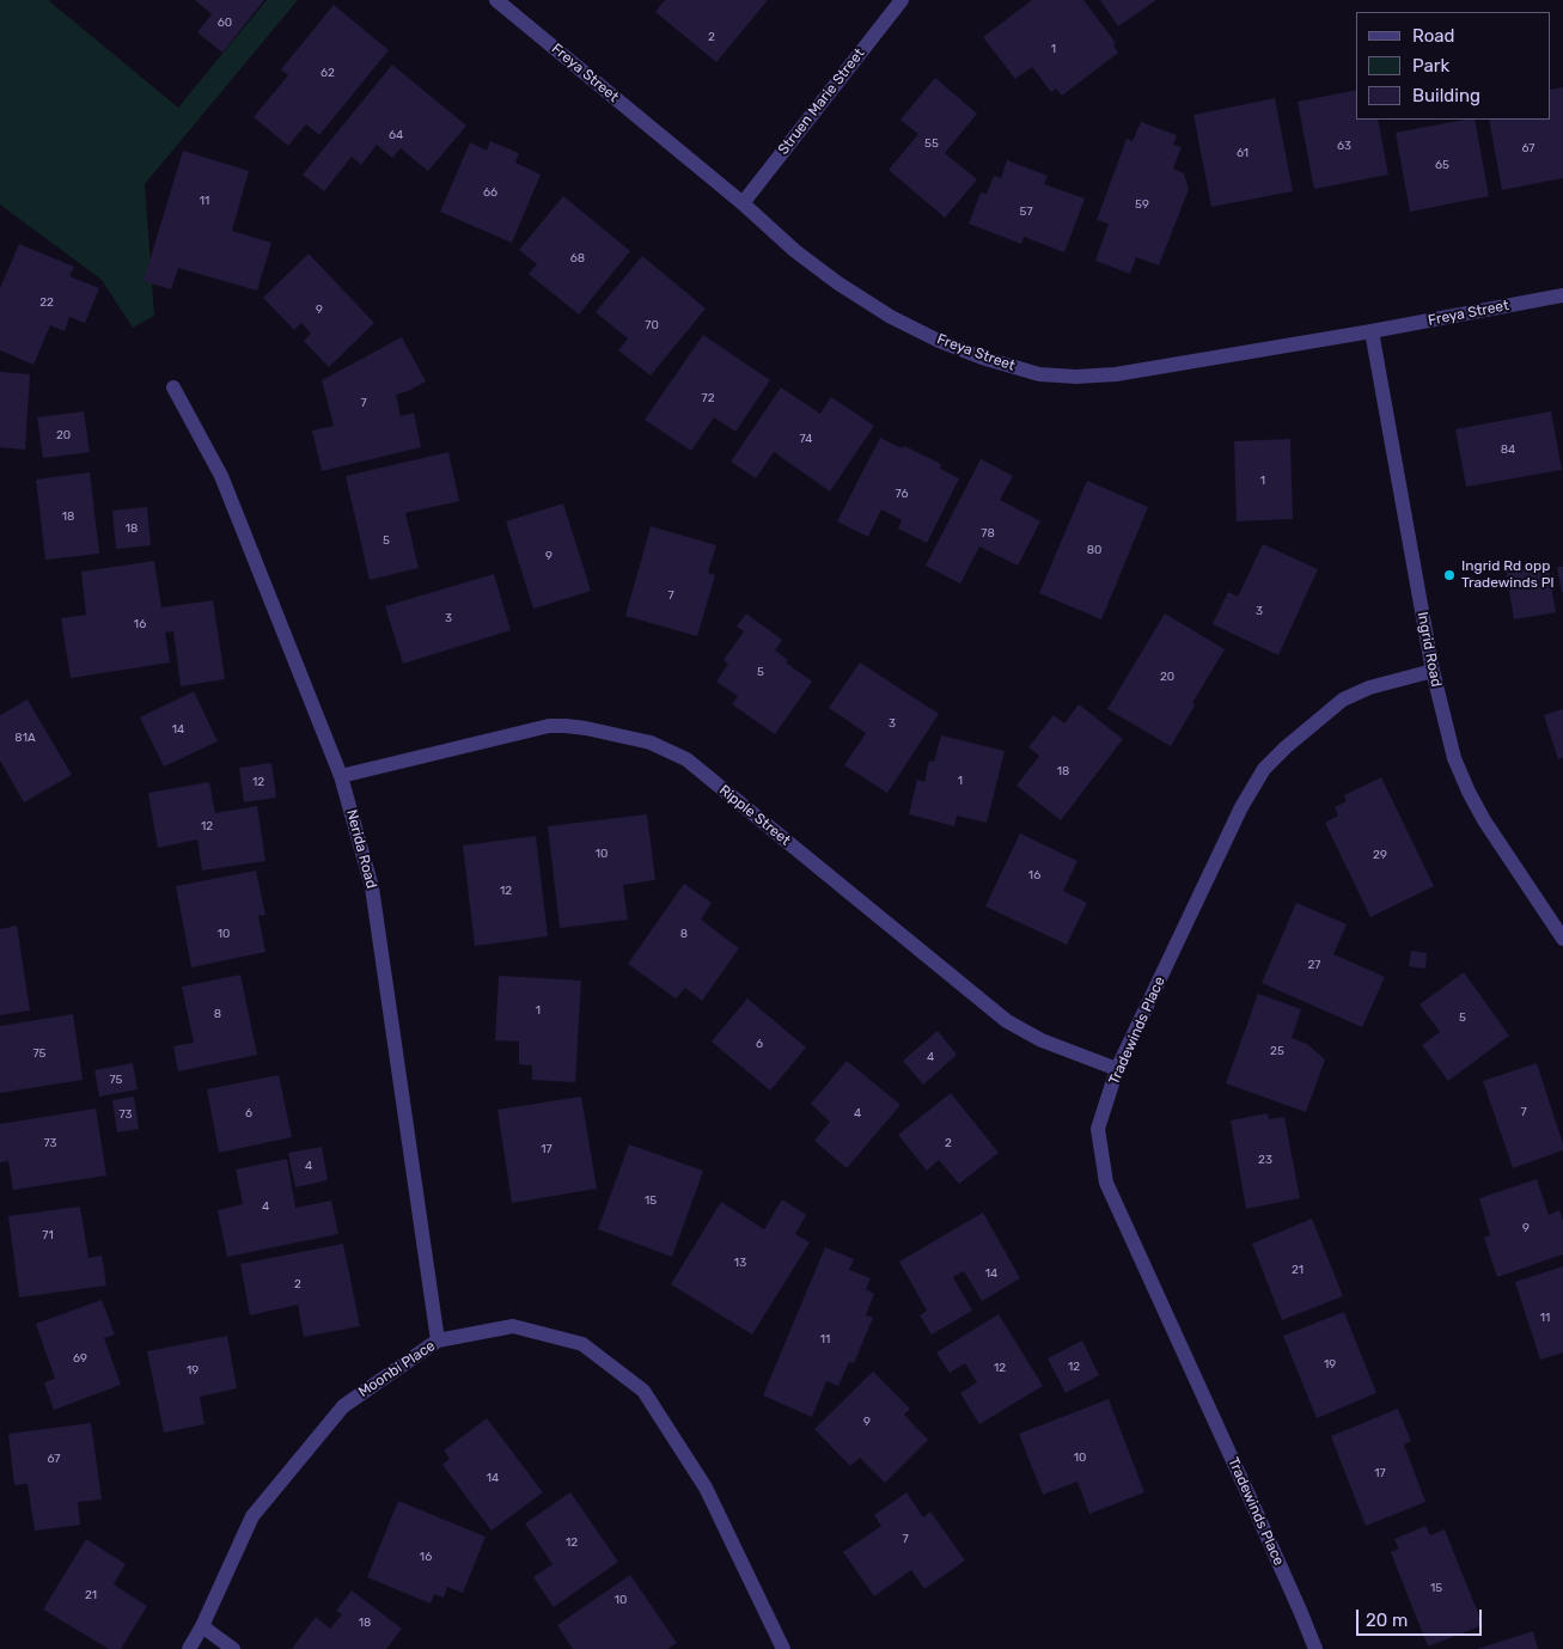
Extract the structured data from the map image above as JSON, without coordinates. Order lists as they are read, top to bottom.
{
  "streets": {
    "street": [
      "Freya Street",
      "Struen Marie Street",
      "Ingrid Road",
      "Ripple Street",
      "Nerida Road",
      "Tradewinds Place",
      "Moonbi Place"
    ]
  },
  "crossings": [
    ["Freya Street", "Struen Marie Street"],
    ["Freya Street", "Ingrid Road"],
    ["Ingrid Road", "Tradewinds Place"],
    ["Ripple Street", "Nerida Road"],
    ["Ripple Street", "Tradewinds Place"],
    ["Nerida Road", "Moonbi Place"]
  ],
  "places": ["Ingrid Rd opp Tradewinds Pl"],
  "house_numbers": [
    "60",
    "2",
    "1",
    "62",
    "64",
    "55",
    "63",
    "67",
    "61",
    "65",
    "66",
    "11",
    "59",
    "57",
    "68",
    "22",
    "9",
    "70",
    "72",
    "7",
    "20",
    "74",
    "84",
    "1",
    "76",
    "18",
    "18",
    "78",
    "5",
    "80",
    "9",
    "7",
    "3",
    "3",
    "16",
    "5",
    "20",
    "3",
    "14",
    "81A",
    "18",
    "1",
    "12",
    "12",
    "10",
    "29",
    "16",
    "12",
    "10",
    "8",
    "27",
    "1",
    "8",
    "5",
    "6",
    "25",
    "75",
    "4",
    "75",
    "7",
    "6",
    "4",
    "73",
    "73",
    "2",
    "17",
    "23",
    "4",
    "15",
    "4",
    "9",
    "71",
    "13",
    "21",
    "14",
    "2",
    "11",
    "11",
    "69",
    "19",
    "12",
    "12",
    "19",
    "9",
    "10",
    "67",
    "17",
    "14",
    "7",
    "12",
    "16",
    "15",
    "21",
    "10",
    "18"
  ],
  "legend": ["Road", "Park", "Building"],
  "scale_bar": "20 m"
}
